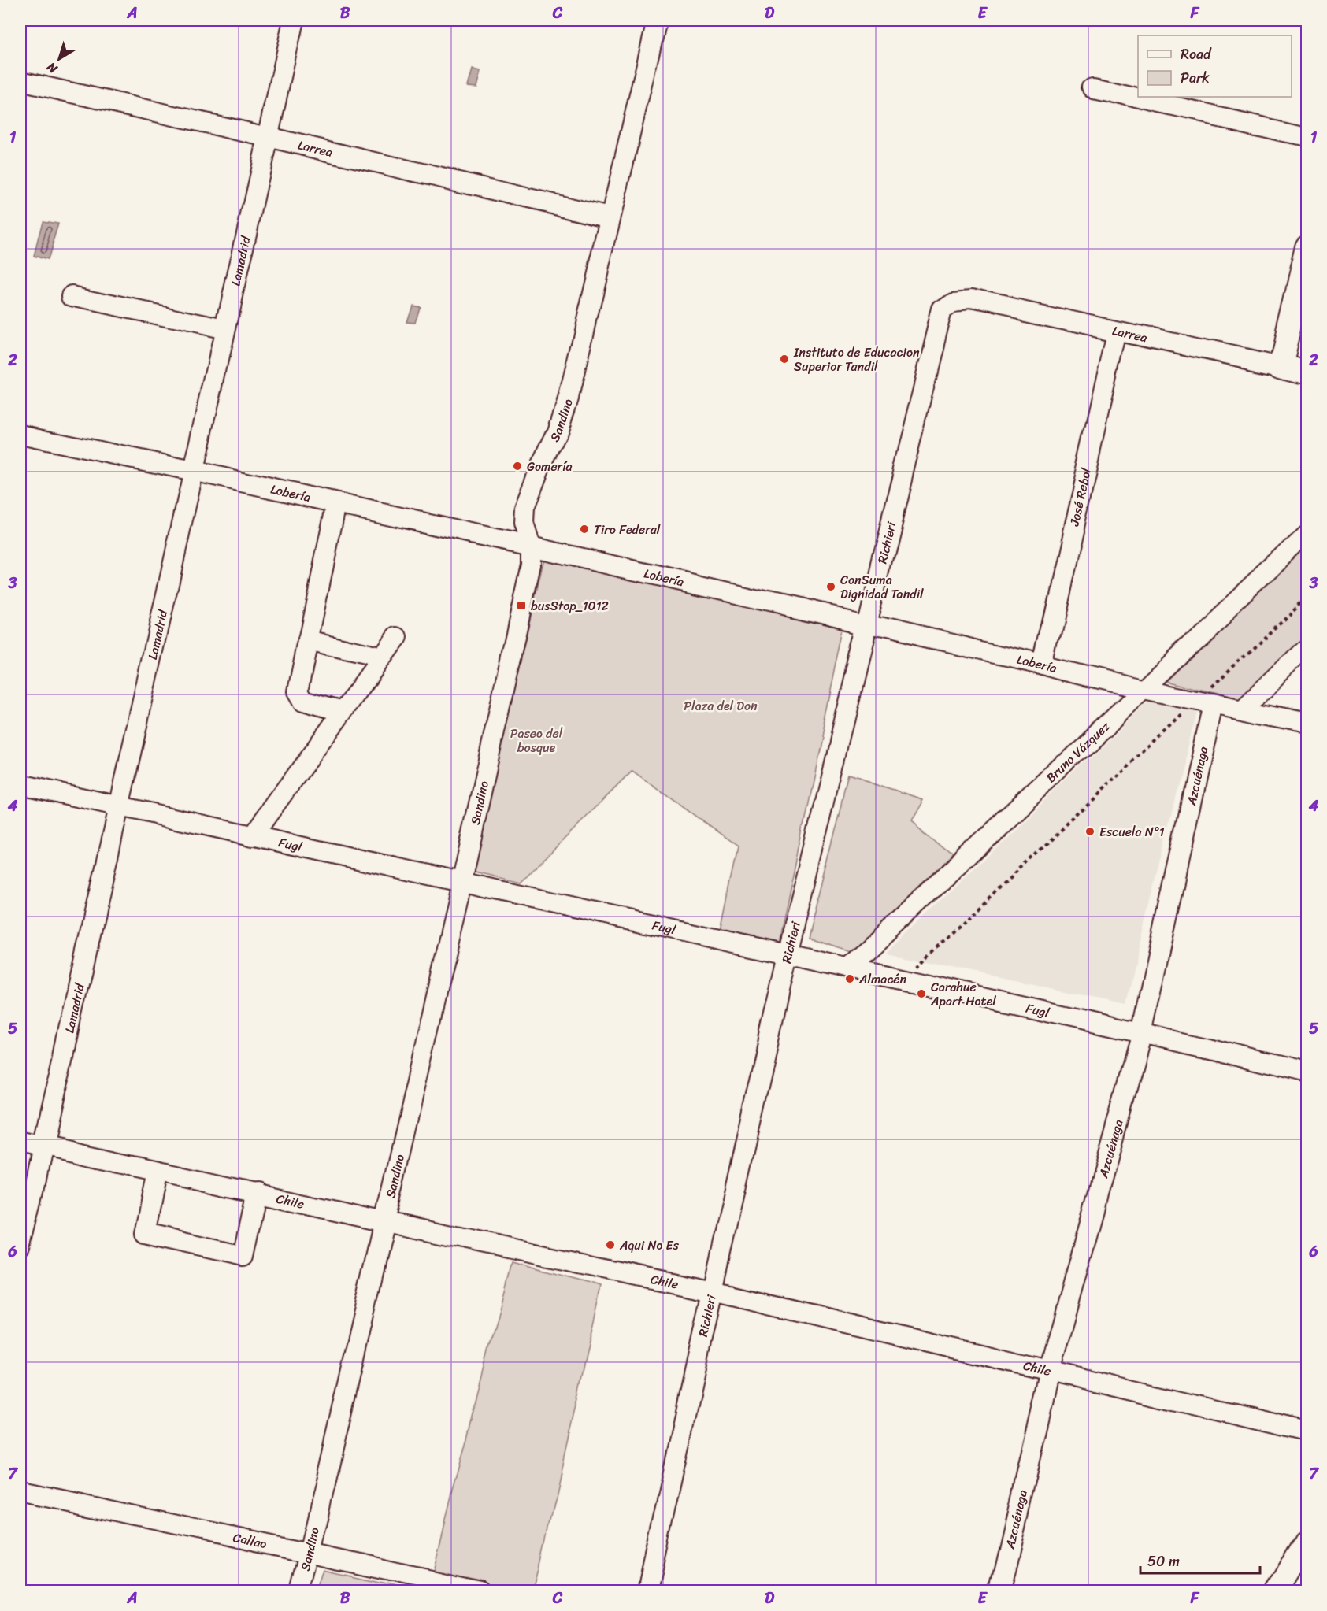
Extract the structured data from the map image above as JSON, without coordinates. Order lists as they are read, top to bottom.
{
  "streets": {
    "main road": ["Larrea"],
    "street": [
      "Lamadrid",
      "Sandino",
      "Lobería",
      "José Rebol",
      "Richieri",
      "Bruno Vázquez",
      "Azcuénaga",
      "Fugl",
      "Chile",
      "Callao"
    ]
  },
  "crossings": [
    ["Larrea", "Lamadrid"],
    ["Larrea", "Sandino"],
    ["Larrea", "José Rebol"],
    ["Larrea", "Richieri"],
    ["Lamadrid", "Lobería"],
    ["Lamadrid", "Fugl"],
    ["Lamadrid", "Chile"],
    ["Sandino", "Lobería"],
    ["Sandino", "Fugl"],
    ["Sandino", "Chile"],
    ["Sandino", "Callao"],
    ["Lobería", "José Rebol"],
    ["Lobería", "Richieri"],
    ["Lobería", "Bruno Vázquez"],
    ["Lobería", "Azcuénaga"],
    ["Richieri", "Fugl"],
    ["Richieri", "Chile"],
    ["Bruno Vázquez", "Fugl"],
    ["Azcuénaga", "Fugl"],
    ["Azcuénaga", "Chile"]
  ],
  "parks": ["Plaza del Don", "Paseo del bosque"],
  "places": {
    "other": [
      "Instituto de Educacion Superior Tandil",
      "Gomería",
      "Tiro Federal",
      "ConSuma Dignidad Tandil",
      "Escuela N°1",
      "Almacén",
      "Carahue Apart Hotel",
      "Aqui No Es"
    ],
    "transit": ["busStop_1012"]
  },
  "legend": ["Road", "Park"],
  "scale_bar": "50 m",
  "north": "bottom left",
  "grid": {
    "columns": [
      "A",
      "B",
      "C",
      "D",
      "E",
      "F"
    ],
    "rows": [
      "1",
      "2",
      "3",
      "4",
      "5",
      "6",
      "7"
    ]
  }
}
